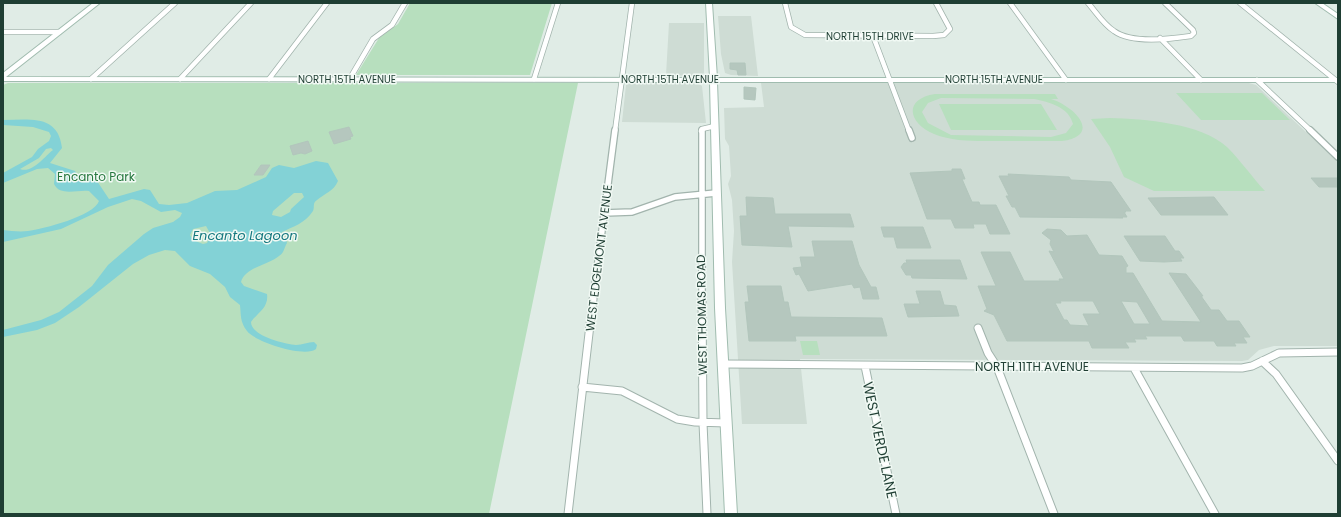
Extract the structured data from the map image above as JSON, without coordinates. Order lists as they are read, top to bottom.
{
  "streets": {
    "street": [
      "NORTH 15TH DRIVE",
      "NORTH 15TH AVENUE",
      "WEST EDGEMONT AVENUE",
      "WEST THOMAS ROAD",
      "NORTH 11TH AVENUE",
      "WEST VERDE LANE"
    ]
  },
  "crossings": [
    ["NORTH 15TH AVENUE", "WEST EDGEMONT AVENUE"],
    ["NORTH 15TH AVENUE", "WEST THOMAS ROAD"],
    ["WEST THOMAS ROAD", "NORTH 11TH AVENUE"],
    ["NORTH 11TH AVENUE", "WEST VERDE LANE"]
  ],
  "water": ["Encanto Lagoon"],
  "parks": ["Encanto Park"]
}
